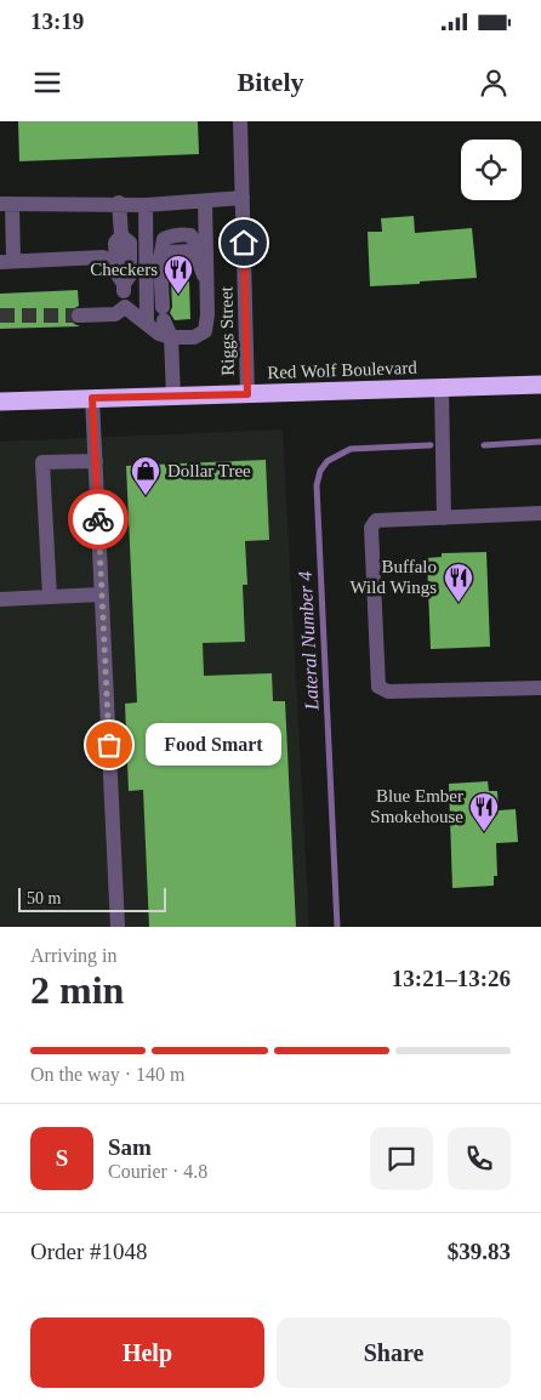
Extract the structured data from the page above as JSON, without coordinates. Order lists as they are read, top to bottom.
{
  "streets": {
    "highway": ["Red Wolf Boulevard"],
    "street": ["Riggs Street"]
  },
  "crossings": [
    ["Riggs Street", "Red Wolf Boulevard"]
  ],
  "water": ["Lateral Number 4"],
  "places": {
    "restaurant": ["Checkers", "Buffalo Wild Wings", "Blue Ember Smokehouse"],
    "shop": ["Dollar Tree"],
    "other": ["Food Smart"]
  },
  "scale_bar": "50 m",
  "page": {
    "status": "13:19",
    "header": "Bitely",
    "bubble": "Food Smart",
    "scale": "50 m",
    "heading": ["2 min", "Arriving in", "13:21–13:26"],
    "panel": [
      "Sam",
      "Courier · 4.8",
      "Order #1048",
      "$39.83"
    ],
    "bar": "On the way · 140 m",
    "round": "S",
    "buttons": ["Help", "Share"]
  }
}
